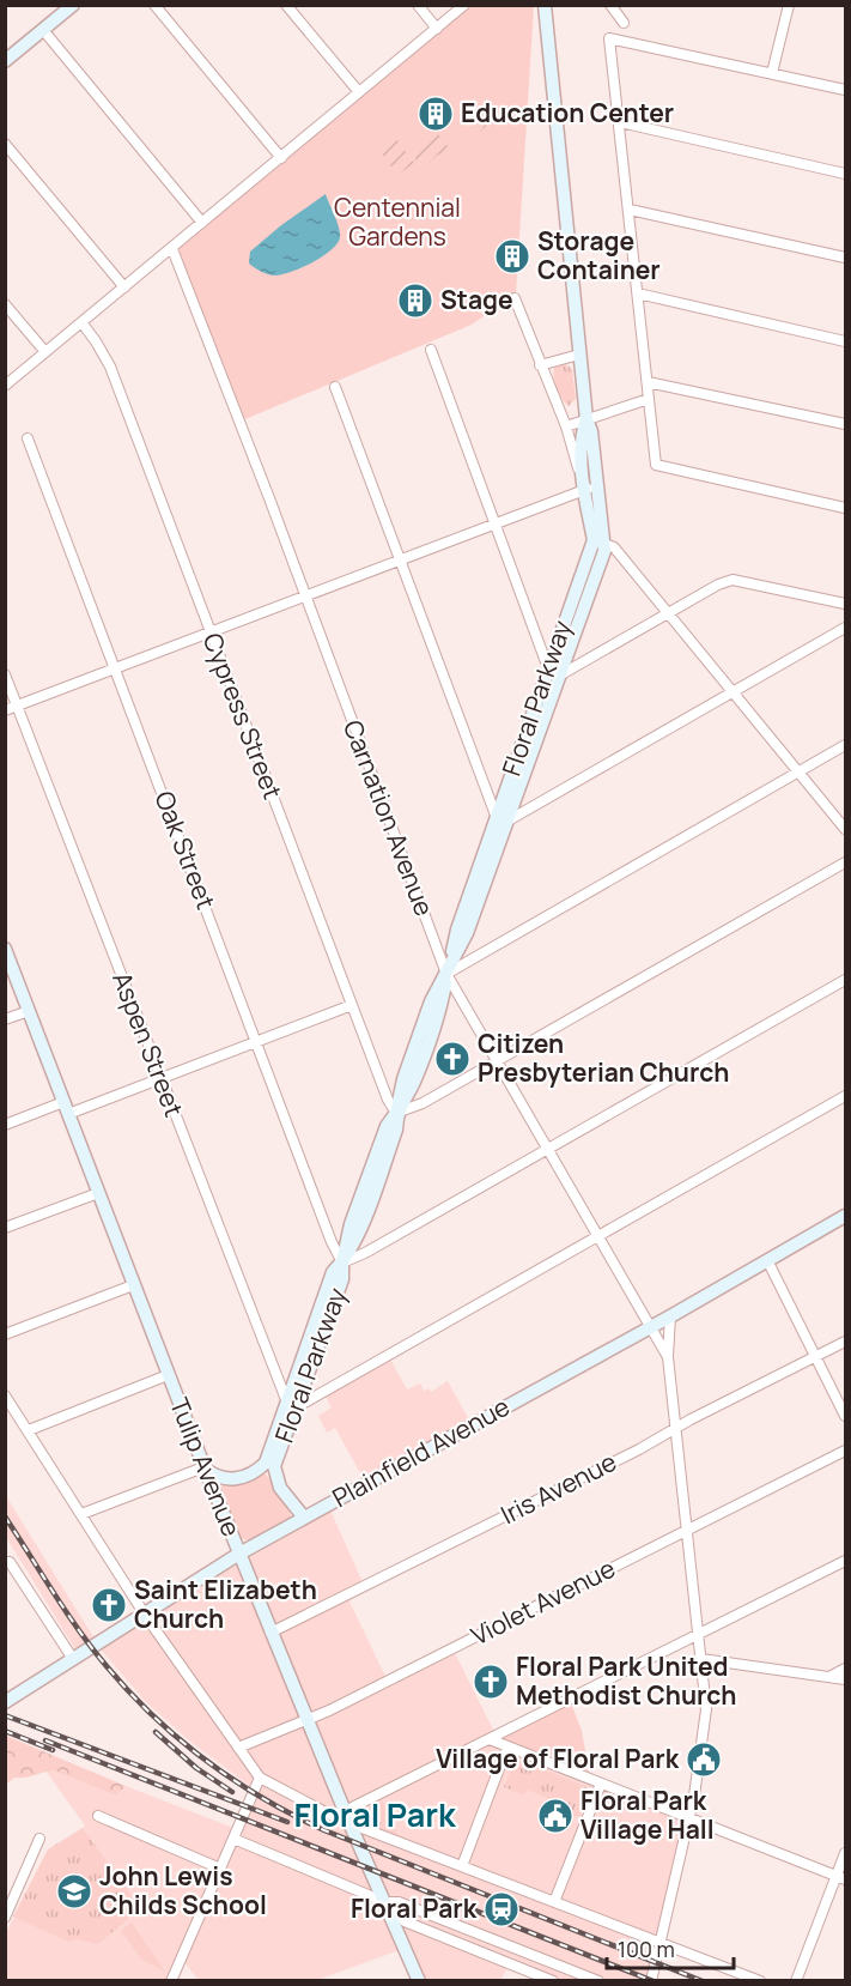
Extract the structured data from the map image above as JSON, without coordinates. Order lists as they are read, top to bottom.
{
  "streets": {
    "main road": ["Floral Parkway", "Plainfield Avenue", "Tulip Avenue"],
    "street": [
      "Cypress Street",
      "Carnation Avenue",
      "Oak Street",
      "Aspen Street",
      "Iris Avenue",
      "Violet Avenue"
    ]
  },
  "crossings": [
    ["Floral Parkway", "Cypress Street"],
    ["Floral Parkway", "Carnation Avenue"],
    ["Floral Parkway", "Oak Street"],
    ["Floral Parkway", "Aspen Street"],
    ["Floral Parkway", "Plainfield Avenue"],
    ["Floral Parkway", "Tulip Avenue"],
    ["Carnation Avenue", "Plainfield Avenue"],
    ["Carnation Avenue", "Iris Avenue"],
    ["Carnation Avenue", "Violet Avenue"],
    ["Plainfield Avenue", "Tulip Avenue"],
    ["Tulip Avenue", "Iris Avenue"],
    ["Tulip Avenue", "Violet Avenue"]
  ],
  "districts": ["Floral Park"],
  "parks": ["Centennial Gardens"],
  "places": {
    "building": ["Education Center", "Storage Container", "Stage"],
    "church": ["Citizen Presbyterian Church", "Saint Elizabeth Church", "Floral Park United Methodist Church"],
    "public building": ["Village of Floral Park", "Floral Park Village Hall"],
    "school or university": ["John Lewis Childs School"],
    "station": ["Floral Park"]
  },
  "scale_bar": "100 m"
}
